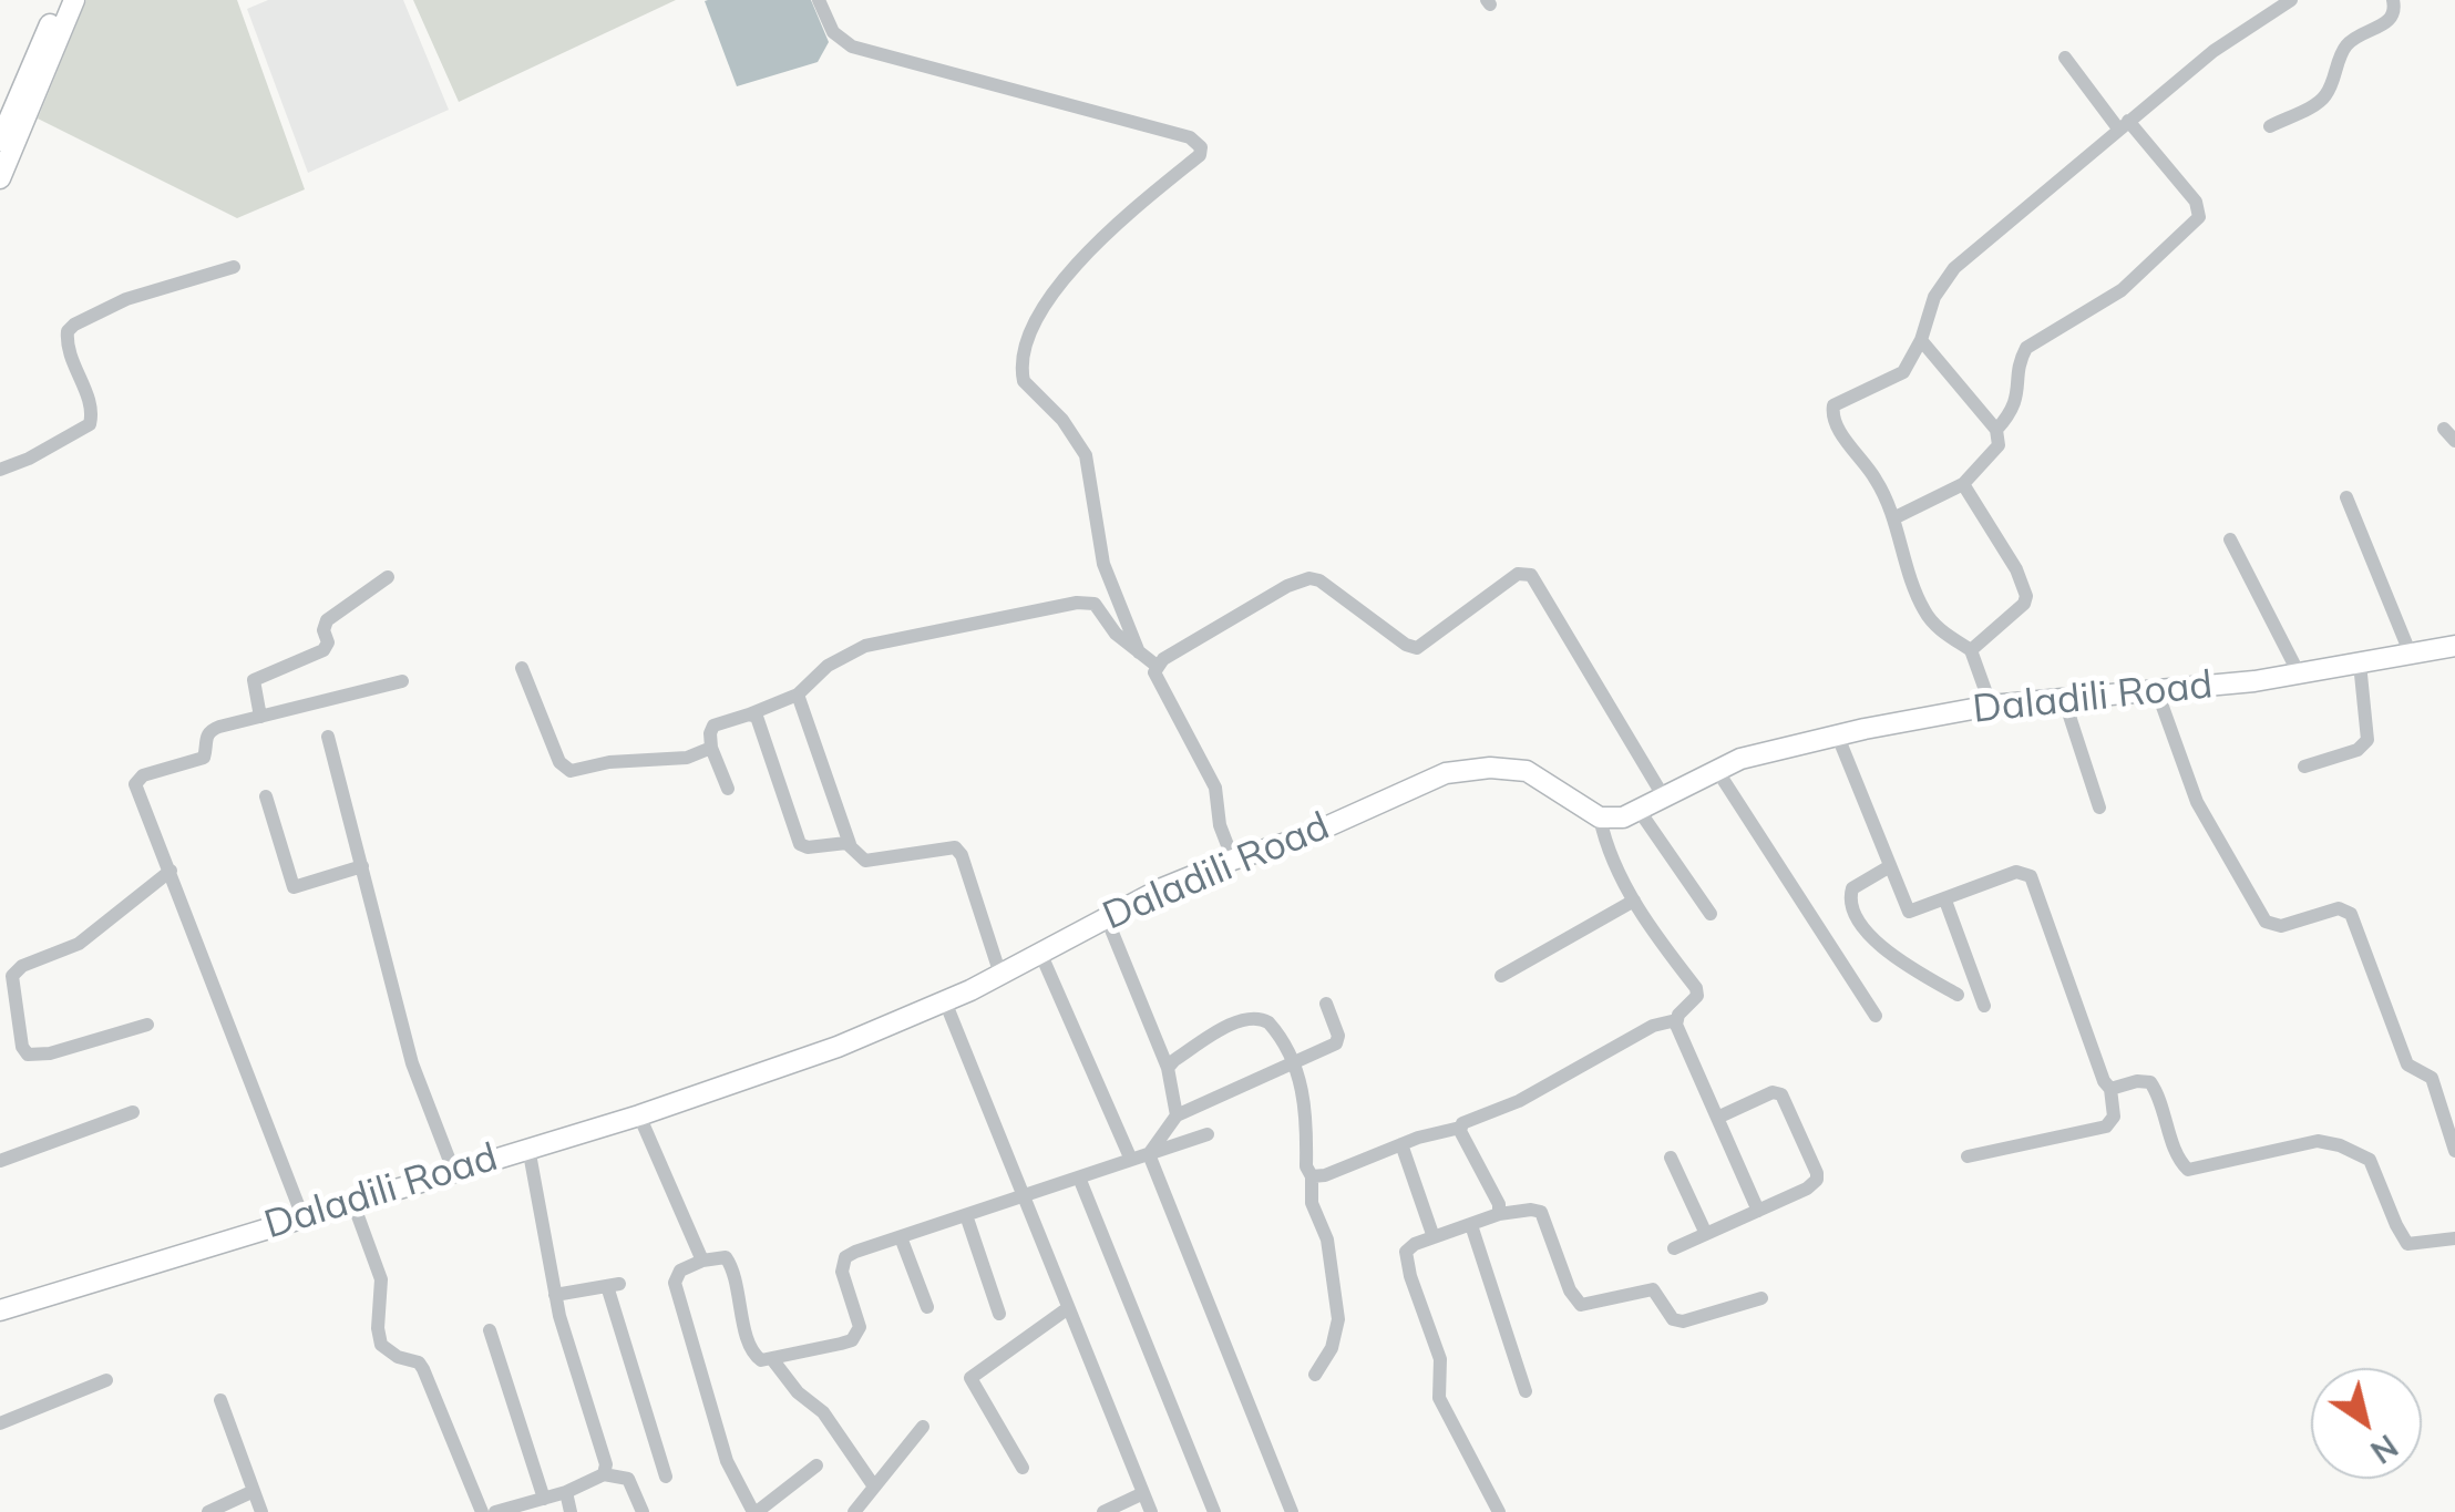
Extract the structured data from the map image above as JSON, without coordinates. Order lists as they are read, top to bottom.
{
  "streets": {
    "main road": ["Daladili Road"]
  },
  "north": "bottom right"
}
